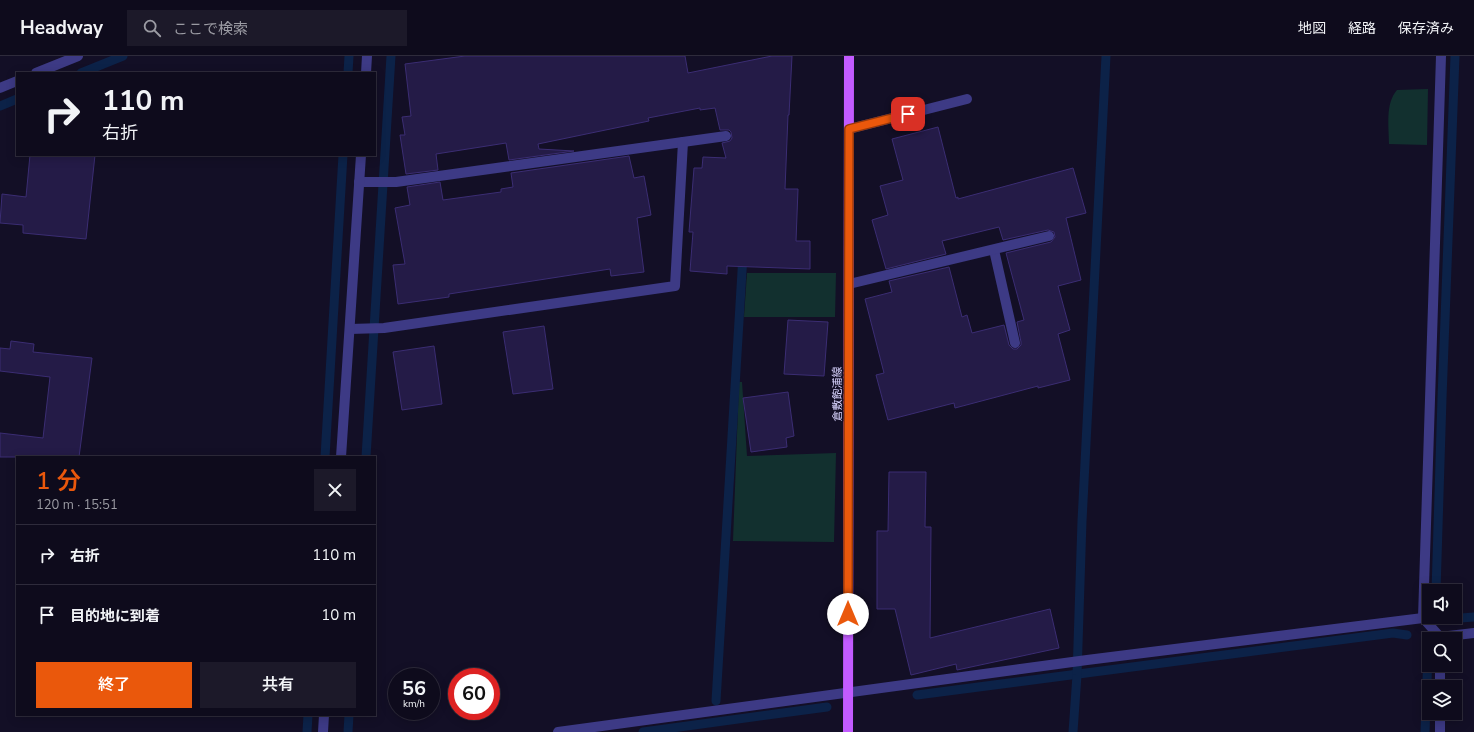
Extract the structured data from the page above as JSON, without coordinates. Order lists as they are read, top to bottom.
{
  "streets": {
    "main road": ["倉敷飽浦線"]
  },
  "page": {
    "header": "Headway",
    "search": "ここで検索",
    "nav": ["地図", "経路", "保存済み"],
    "turn": ["110 m", "右折"],
    "heading": ["1 分", "120 m · 15:51"],
    "list": [
      {
        "name": "右折",
        "value": "110 m"
      },
      {
        "name": "目的地に到着",
        "value": "10 m"
      }
    ],
    "buttons": ["終了", "共有"],
    "speed": "56 km/h",
    "limit": "60"
  }
}
